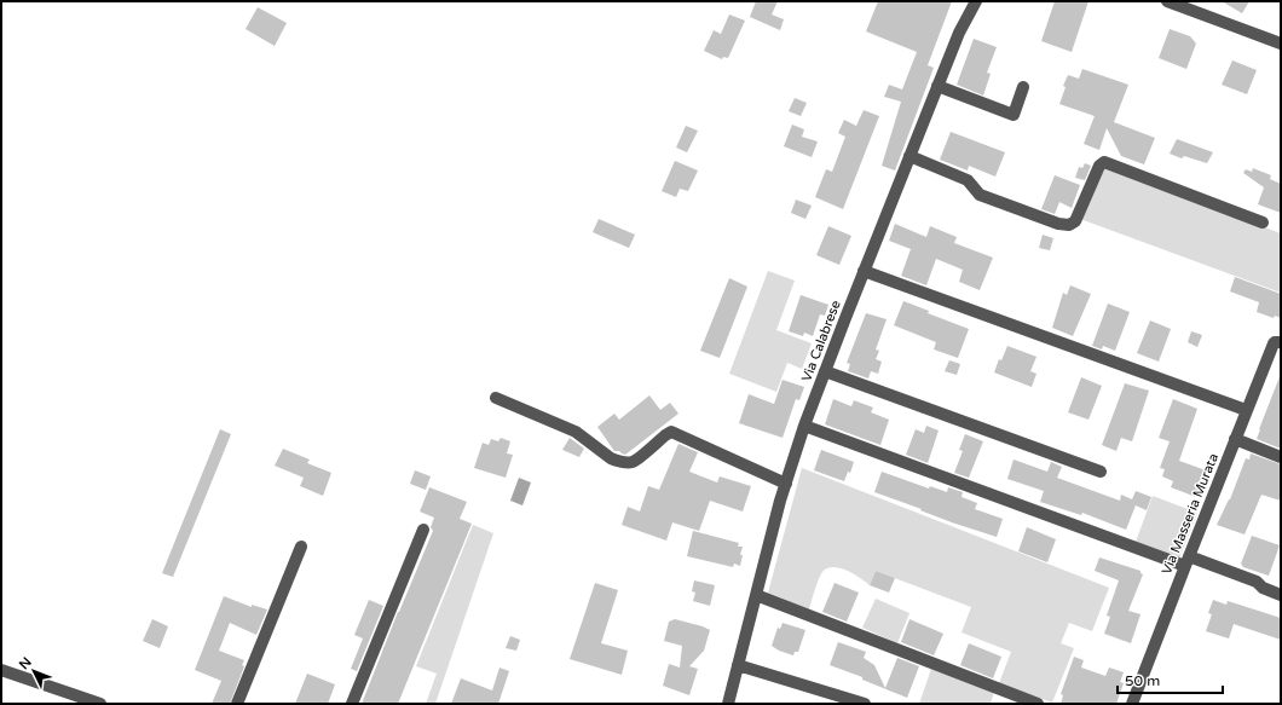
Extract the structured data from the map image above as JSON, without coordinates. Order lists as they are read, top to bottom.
{
  "streets": {
    "street": ["Via Calabrese", "Via Masseria Murata"]
  },
  "scale_bar": "50 m",
  "north": "top left"
}
